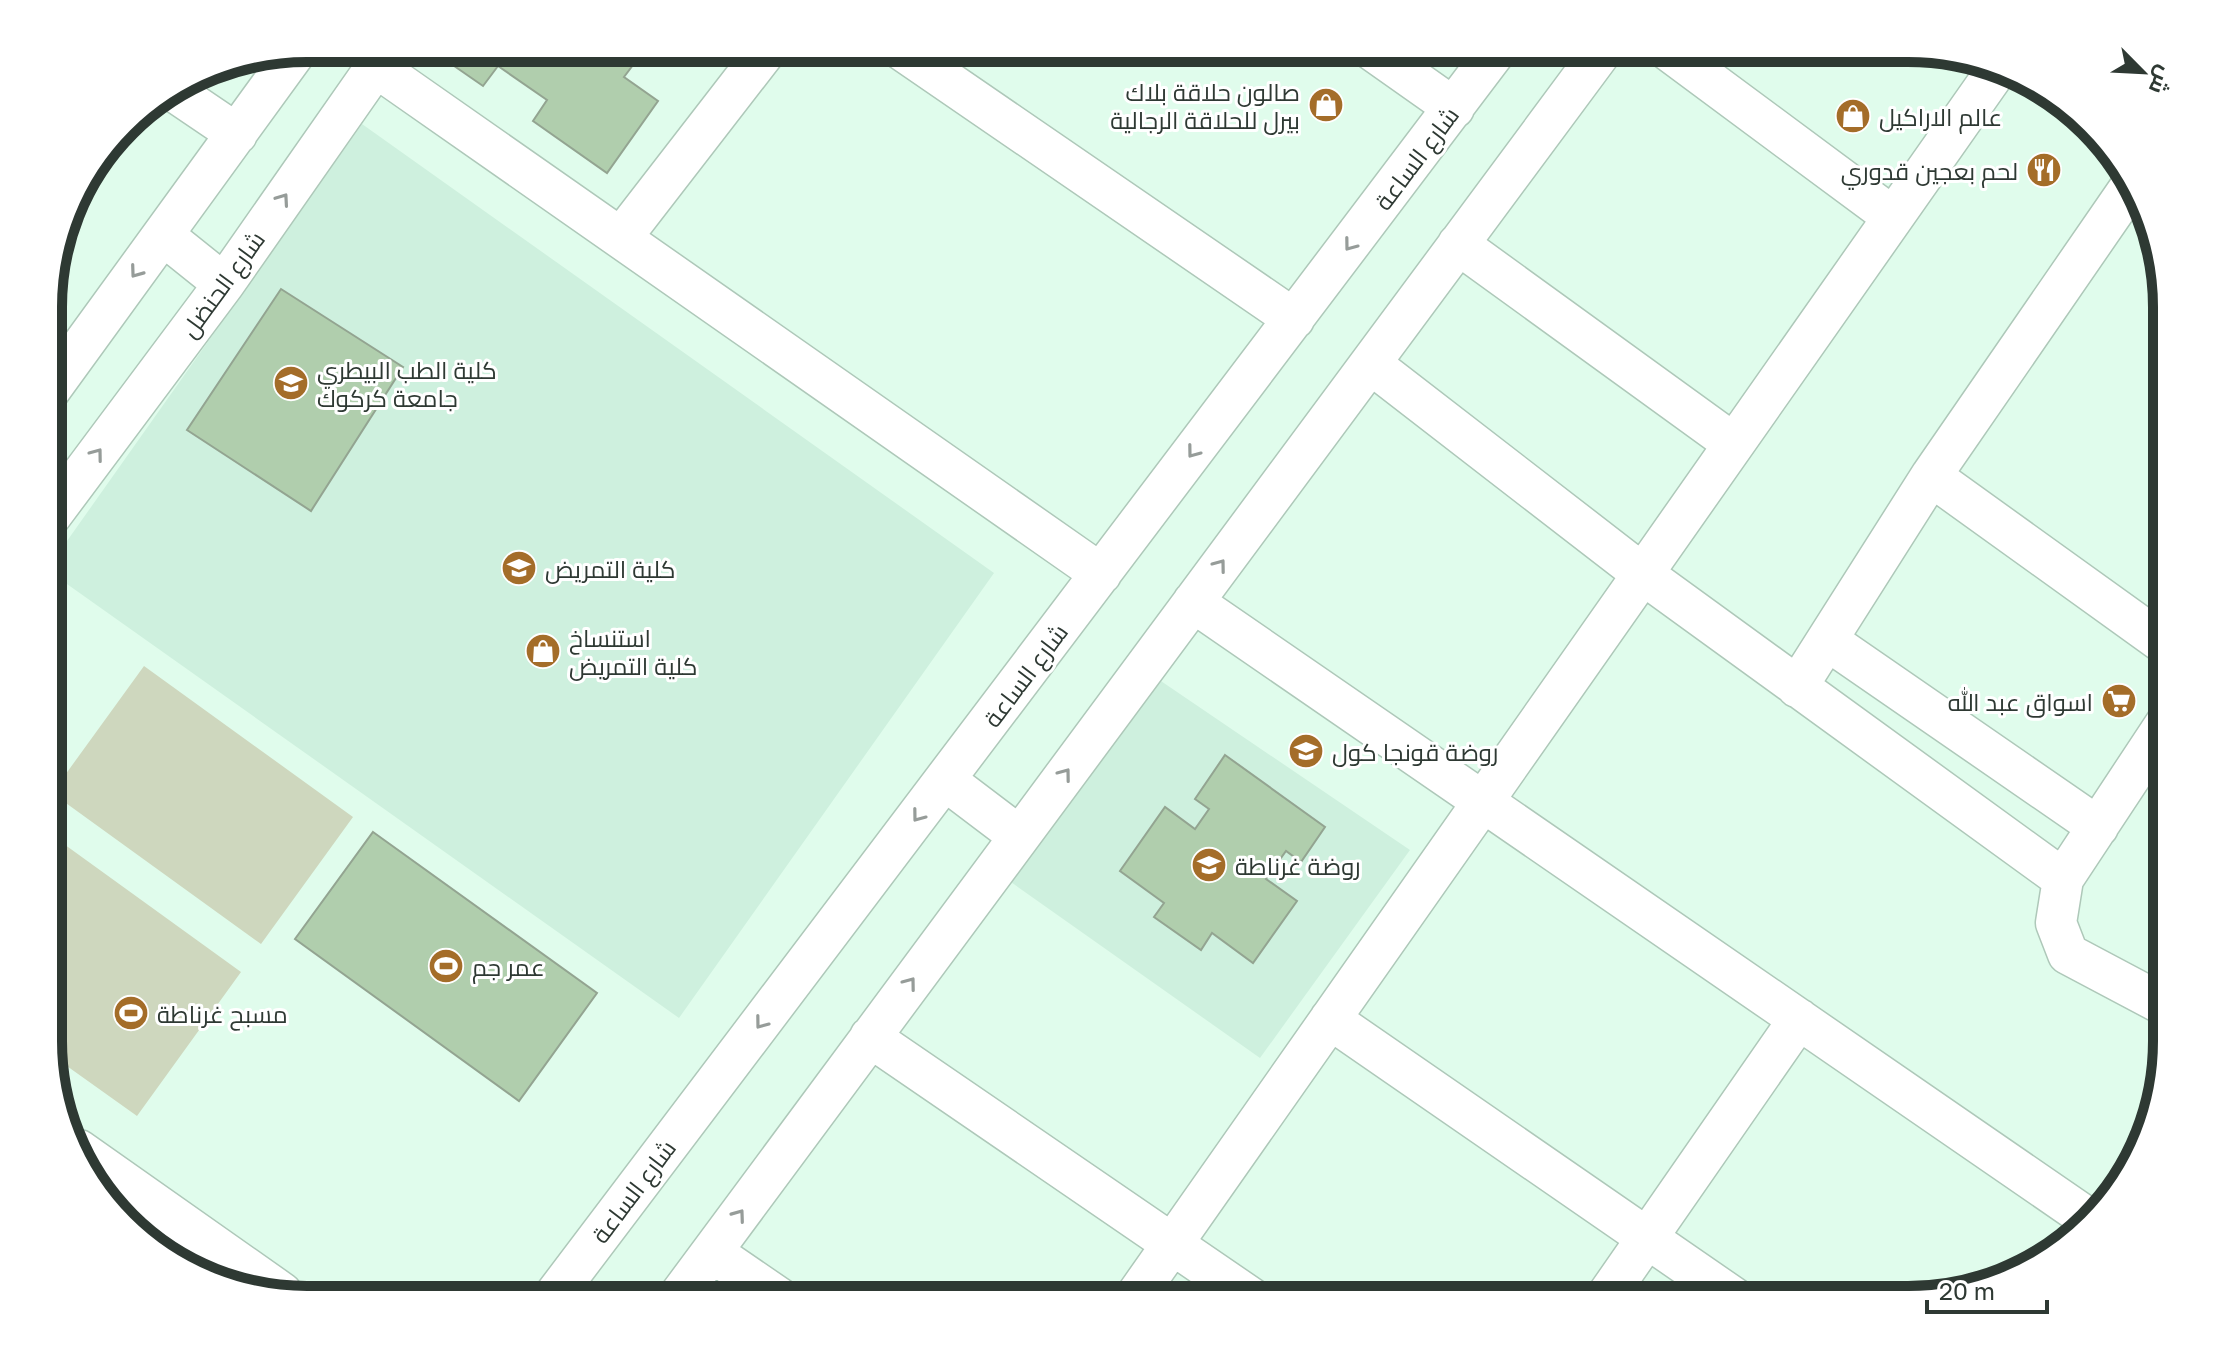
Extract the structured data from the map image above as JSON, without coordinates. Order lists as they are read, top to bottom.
{
  "streets": {
    "street": ["شارع الساعة", "شارع الحنضل"]
  },
  "places": {
    "shop": ["صالون حلاقة بلاك بيرل للحلاقة الرجالية", "عالم الاراكيل", "استنساخ کلیة التمریض"],
    "restaurant": ["لحم بعجين قدوري"],
    "school or university": [
      "كلية الطب البيطري جامعة كركوك",
      "كلية التمريض",
      "روضة قونجا كول",
      "روضة غرناطة"
    ],
    "supermarket": ["اسواق عبد الله"],
    "sports": ["عمر جم", "مسبح غرناطة"]
  },
  "scale_bar": "20 m",
  "north": "bottom right"
}
